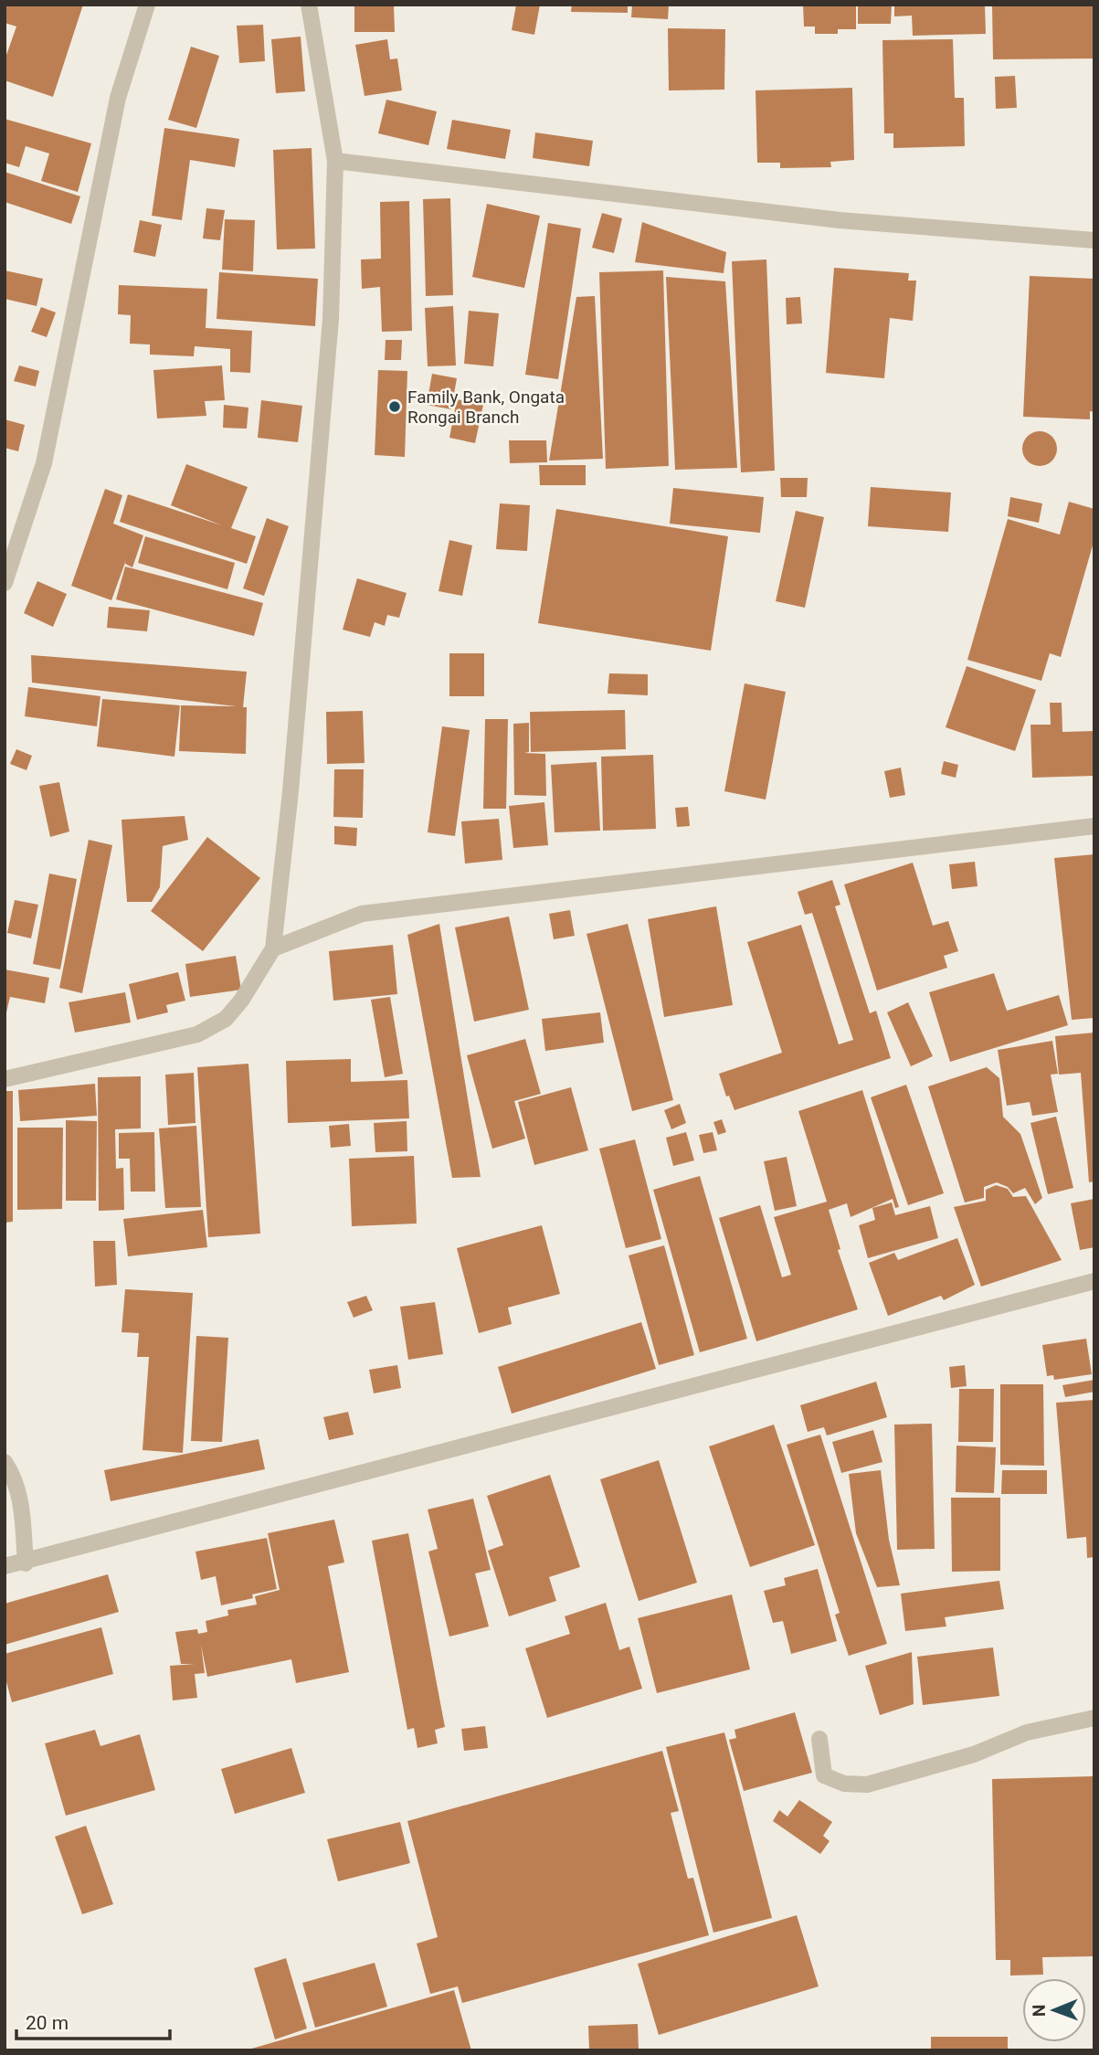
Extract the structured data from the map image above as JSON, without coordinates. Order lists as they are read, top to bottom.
{
  "places": ["Family Bank, Ongata Rongai Branch"],
  "scale_bar": "20 m",
  "north": "left"
}
